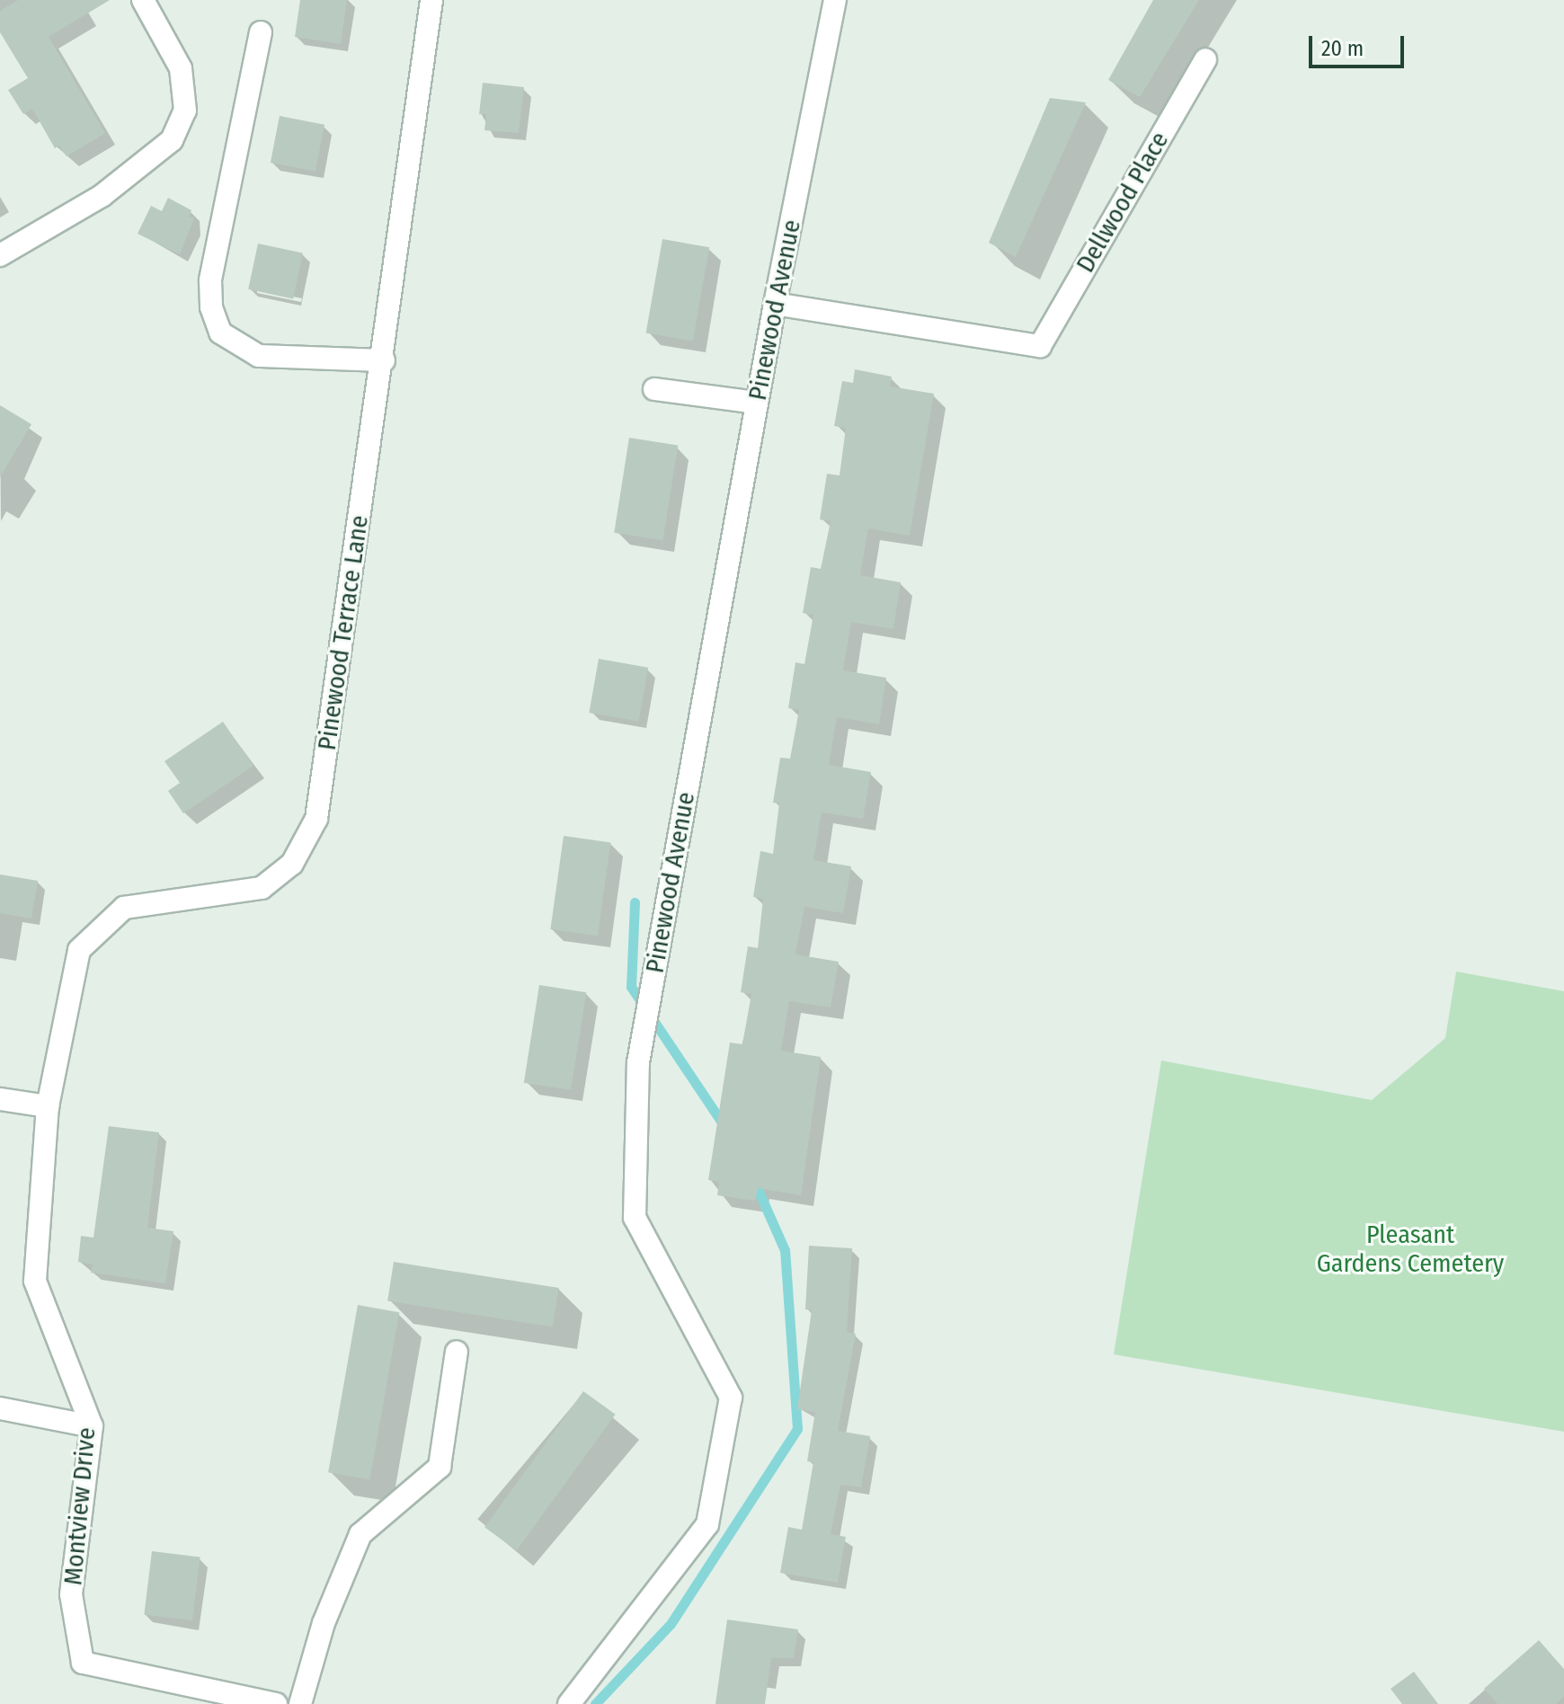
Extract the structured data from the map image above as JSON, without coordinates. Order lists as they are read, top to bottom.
{
  "streets": {
    "street": [
      "Dellwood Place",
      "Pinewood Avenue",
      "Pinewood Terrace Lane",
      "Montview Drive"
    ]
  },
  "crossings": [
    ["Dellwood Place", "Pinewood Avenue"],
    ["Pinewood Terrace Lane", "Montview Drive"]
  ],
  "parks": ["Pleasant Gardens Cemetery"],
  "scale_bar": "20 m"
}
